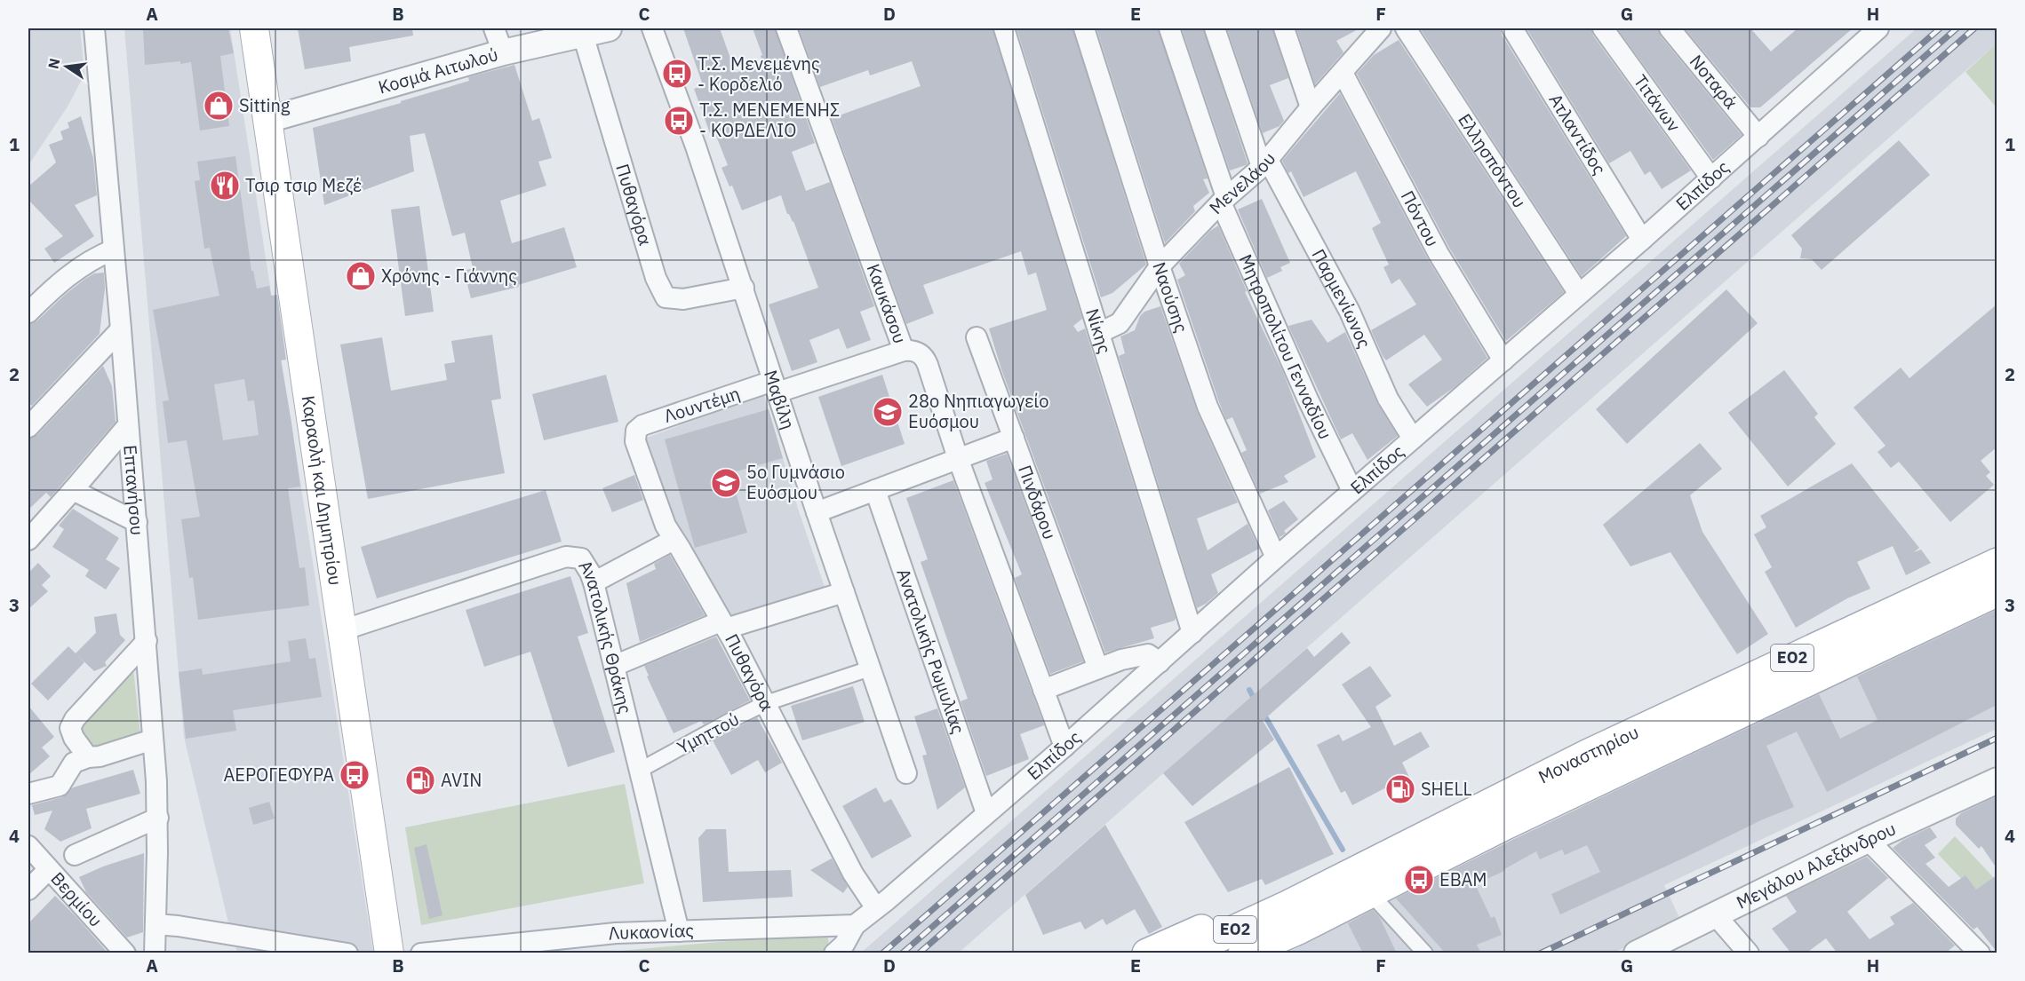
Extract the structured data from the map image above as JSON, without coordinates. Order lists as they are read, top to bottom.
{
  "streets": {
    "main road": ["Καραολή και Δημητρίου", "ΕΟ2", "Μοναστηρίου"],
    "street": [
      "Κοσμά Αιτωλού",
      "Νοταρά",
      "Τιτάνων",
      "Ατλαντίδος",
      "Ελλησπόντου",
      "Μενελάου",
      "Ελπίδος",
      "Πυθαγόρα",
      "Πόντου",
      "Ναούσης",
      "Παρμενίωνος",
      "Καυκάσου",
      "Νίκης",
      "Μητροπολίτου Γενναδίου",
      "Μαβίλη",
      "Λουντέμη",
      "Επτανήσου",
      "Πινδάρου",
      "Ανατολικής Θράκης",
      "Ανατολικής Ρωμυλίας",
      "Υμηττού",
      "Μεγάλου Αλεξάνδρου",
      "Βερμίου",
      "Λυκαονίας"
    ]
  },
  "crossings": [
    ["Κοσμά Αιτωλού", "Πυθαγόρα"],
    ["Κοσμά Αιτωλού", "Καραολή και Δημητρίου"],
    ["Νοταρά", "Ελπίδος"],
    ["Τιτάνων", "Ελπίδος"],
    ["Ατλαντίδος", "Ελπίδος"],
    ["Ελλησπόντου", "Ελπίδος"],
    ["Μενελάου", "Πόντου"],
    ["Μενελάου", "Ναούσης"],
    ["Μενελάου", "Παρμενίωνος"],
    ["Μενελάου", "Νίκης"],
    ["Μενελάου", "Μητροπολίτου Γενναδίου"],
    ["Ελπίδος", "Πυθαγόρα"],
    ["Ελπίδος", "Πόντου"],
    ["Ελπίδος", "Ναούσης"],
    ["Ελπίδος", "Παρμενίωνος"],
    ["Ελπίδος", "Καυκάσου"],
    ["Ελπίδος", "Νίκης"],
    ["Ελπίδος", "Μητροπολίτου Γενναδίου"],
    ["Ελπίδος", "Ανατολικής Ρωμυλίας"],
    ["Πυθαγόρα", "Μαβίλη"],
    ["Πυθαγόρα", "Λουντέμη"],
    ["Πυθαγόρα", "Υμηττού"],
    ["Καυκάσου", "Λουντέμη"],
    ["Μαβίλη", "Λουντέμη"],
    ["Μαβίλη", "Υμηττού"],
    ["Καραολή και Δημητρίου", "Ανατολικής Θράκης"],
    ["Ανατολικής Θράκης", "Υμηττού"],
    ["Ανατολικής Θράκης", "Λυκαονίας"]
  ],
  "places": {
    "bus stop": [
      "Τ.Σ. Μενεμένης - Κορδελιό",
      "Τ.Σ. ΜΕΝΕΜΕΝΗΣ - ΚΟΡΔΕΛΙΟ",
      "ΑΕΡΟΓΕΦΥΡΑ",
      "ΕΒΑΜ"
    ],
    "shop": ["Sitting", "Χρόνης - Γιάννης"],
    "restaurant": ["Τσιρ τσιρ Μεζέ"],
    "school or university": ["28ο Νηπιαγωγείο Ευόσμου", "5ο Γυμνάσιο Ευόσμου"],
    "fuel station": ["AVIN", "SHELL"]
  },
  "north": "left",
  "grid": {
    "columns": [
      "A",
      "B",
      "C",
      "D",
      "E",
      "F",
      "G",
      "H"
    ],
    "rows": [
      "1",
      "2",
      "3",
      "4"
    ]
  }
}
